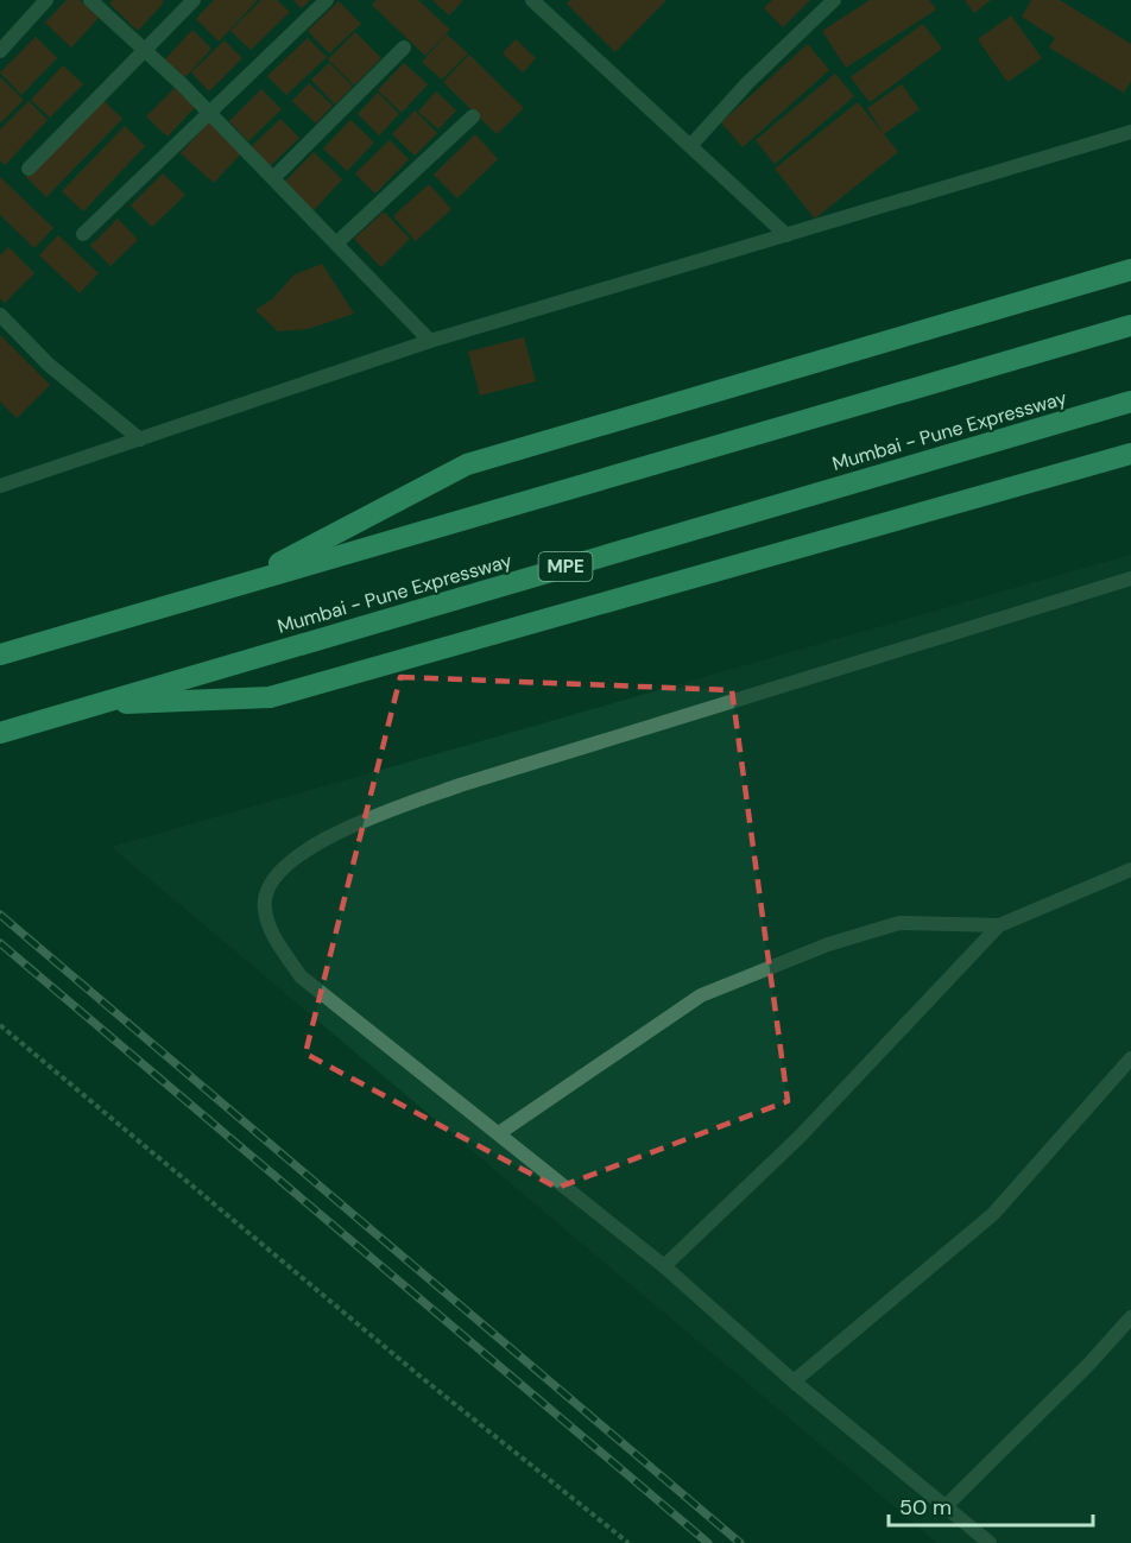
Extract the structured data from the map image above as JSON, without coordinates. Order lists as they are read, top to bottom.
{
  "streets": {
    "highway": ["Mumbai - Pune Expressway", "MPE"]
  },
  "scale_bar": "50 m"
}
